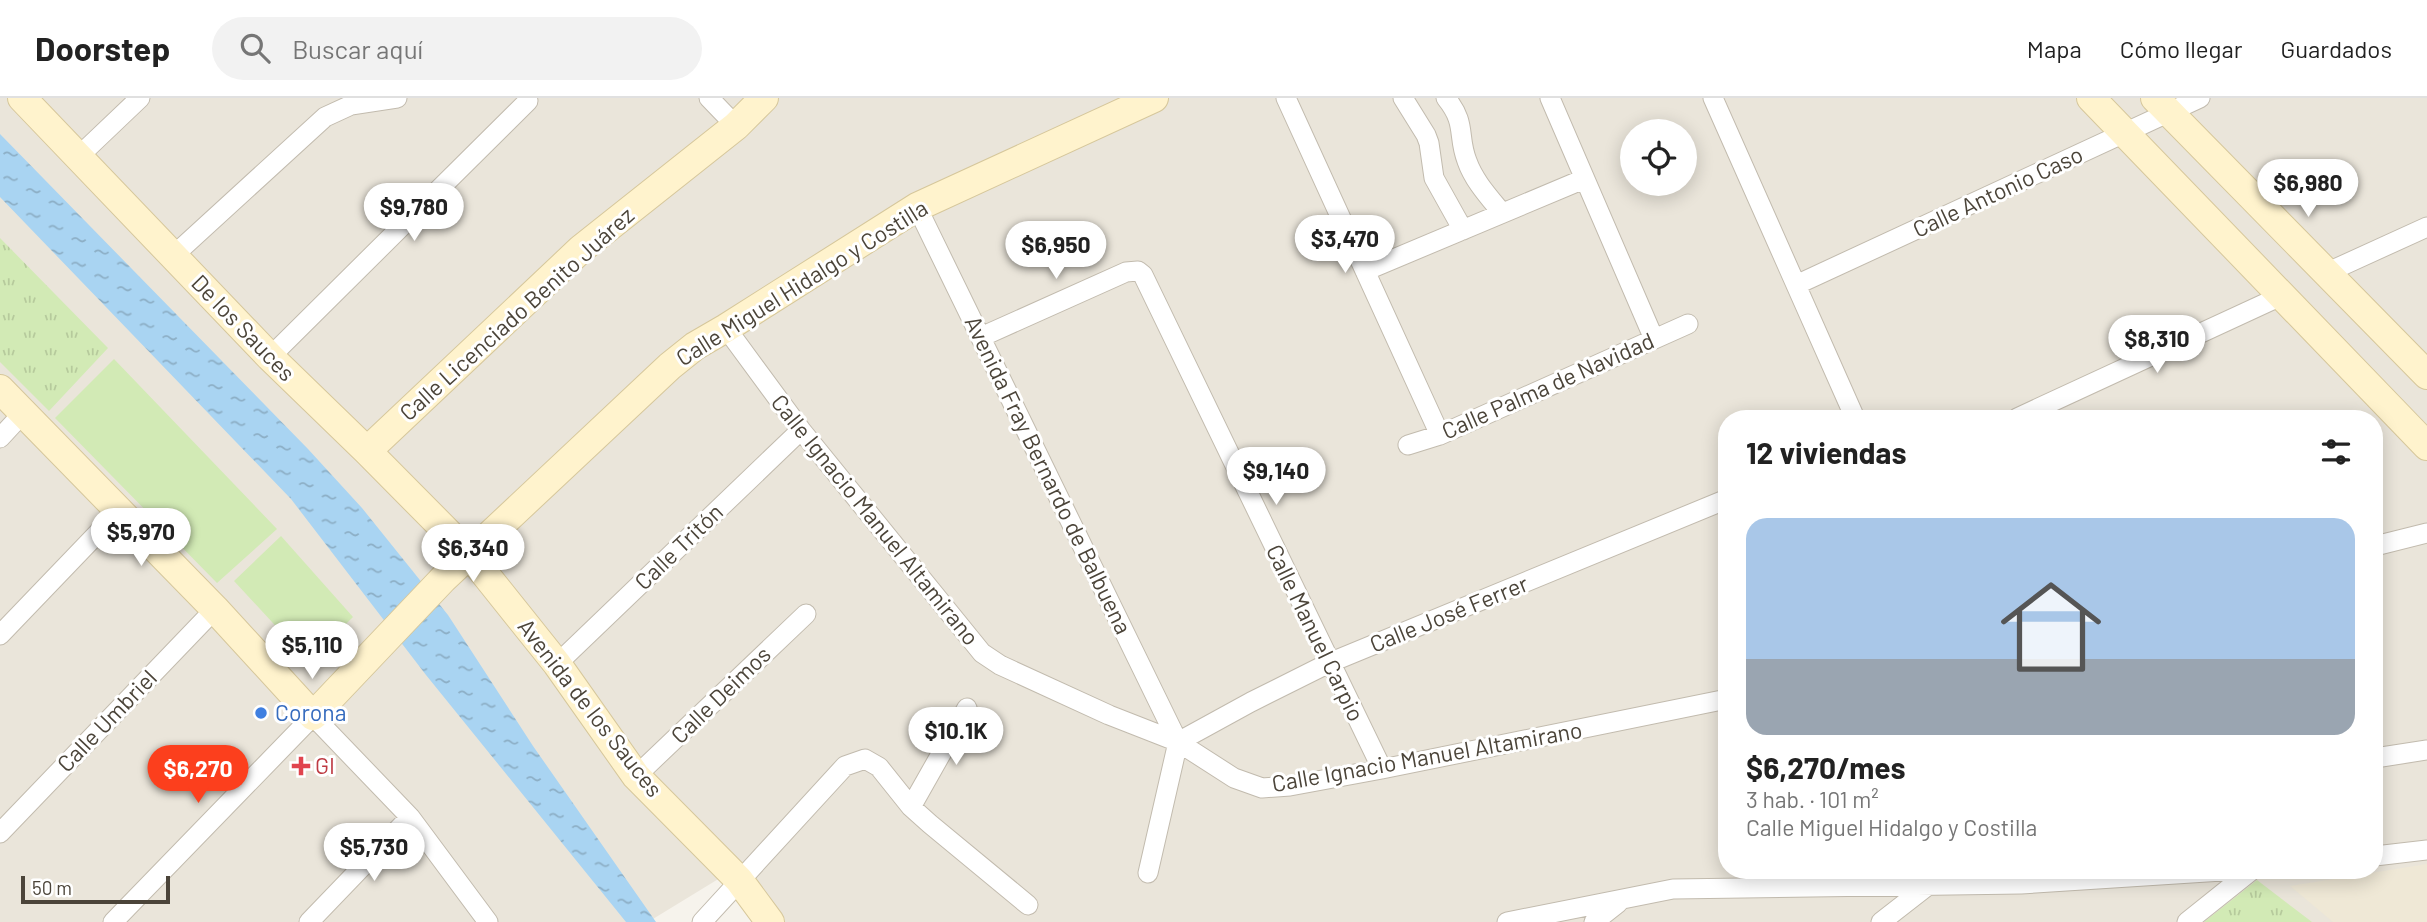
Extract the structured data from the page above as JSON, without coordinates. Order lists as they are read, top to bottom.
{
  "streets": {
    "main road": [
      "Calle Miguel Hidalgo y Costilla",
      "Calle Licenciado Benito Juárez",
      "De los Sauces",
      "Avenida de los Sauces"
    ],
    "street": [
      "Calle Antonio Caso",
      "Calle Palma de Navidad",
      "Avenida Fray Bernardo de Balbuena",
      "Calle Ignacio Manuel Altamirano",
      "Calle Tritón",
      "Calle José Ferrer",
      "Calle Manuel Carpio",
      "Calle Deimos",
      "Calle Umbriel"
    ]
  },
  "crossings": [
    ["Calle Miguel Hidalgo y Costilla", "De los Sauces"],
    ["Calle Miguel Hidalgo y Costilla", "Avenida Fray Bernardo de Balbuena"],
    ["Calle Miguel Hidalgo y Costilla", "Calle Ignacio Manuel Altamirano"],
    ["Calle Miguel Hidalgo y Costilla", "Avenida de los Sauces"],
    ["Calle Licenciado Benito Juárez", "De los Sauces"],
    ["De los Sauces", "Avenida de los Sauces"],
    ["Avenida Fray Bernardo de Balbuena", "Calle Ignacio Manuel Altamirano"],
    ["Avenida Fray Bernardo de Balbuena", "Calle José Ferrer"],
    ["Avenida Fray Bernardo de Balbuena", "Calle Manuel Carpio"],
    ["Calle Ignacio Manuel Altamirano", "Calle Tritón"],
    ["Calle Ignacio Manuel Altamirano", "Calle José Ferrer"],
    ["Calle Ignacio Manuel Altamirano", "Calle Manuel Carpio"],
    ["Calle Tritón", "Avenida de los Sauces"],
    ["Calle José Ferrer", "Calle Manuel Carpio"],
    ["Calle Deimos", "Avenida de los Sauces"]
  ],
  "places": {
    "other": ["Corona"],
    "health": ["GI"]
  },
  "scale_bar": "50 m",
  "page": {
    "header": "Doorstep",
    "search": "Buscar aquí",
    "nav": ["Mapa", "Cómo llegar", "Guardados"],
    "price": [
      "$6,980",
      "$9,780",
      "$3,470",
      "$6,950",
      "$8,310",
      "$9,140",
      "$5,970",
      "$6,340",
      "$5,110",
      "$10.1K",
      "$6,270",
      "$5,730"
    ],
    "heading": "12 viviendas",
    "list": [
      {
        "name": "$6,270/mes",
        "note": "3 hab. · 101 m² · Calle Miguel Hidalgo y Costilla"
      }
    ],
    "scale": "50 m"
  }
}
